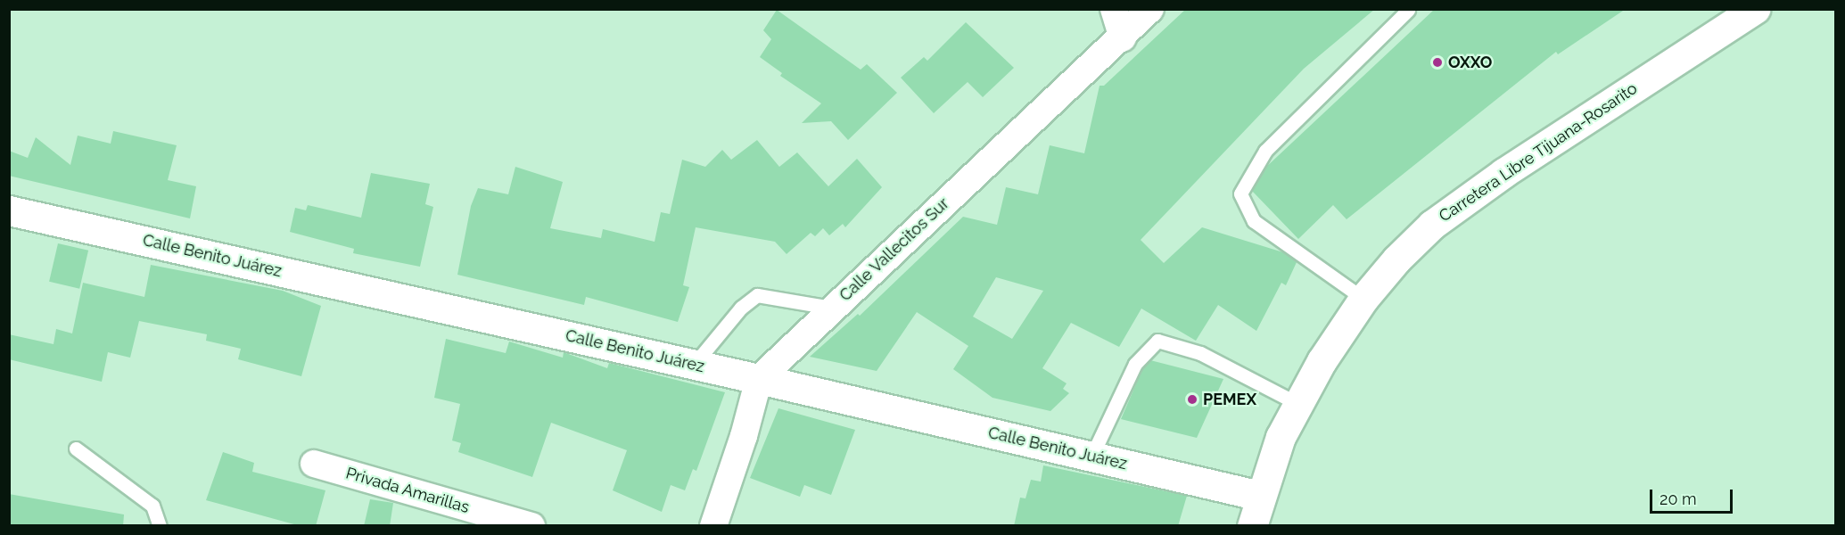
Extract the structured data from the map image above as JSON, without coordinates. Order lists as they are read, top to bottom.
{
  "streets": {
    "street": [
      "Carretera Libre Tijuana-Rosarito",
      "Calle Vallecitos Sur",
      "Calle Benito Juárez",
      "Privada Amarillas"
    ]
  },
  "crossings": [
    ["Carretera Libre Tijuana-Rosarito", "Calle Benito Juárez"],
    ["Calle Vallecitos Sur", "Calle Benito Juárez"]
  ],
  "places": ["OXXO", "PEMEX"],
  "scale_bar": "20 m"
}
